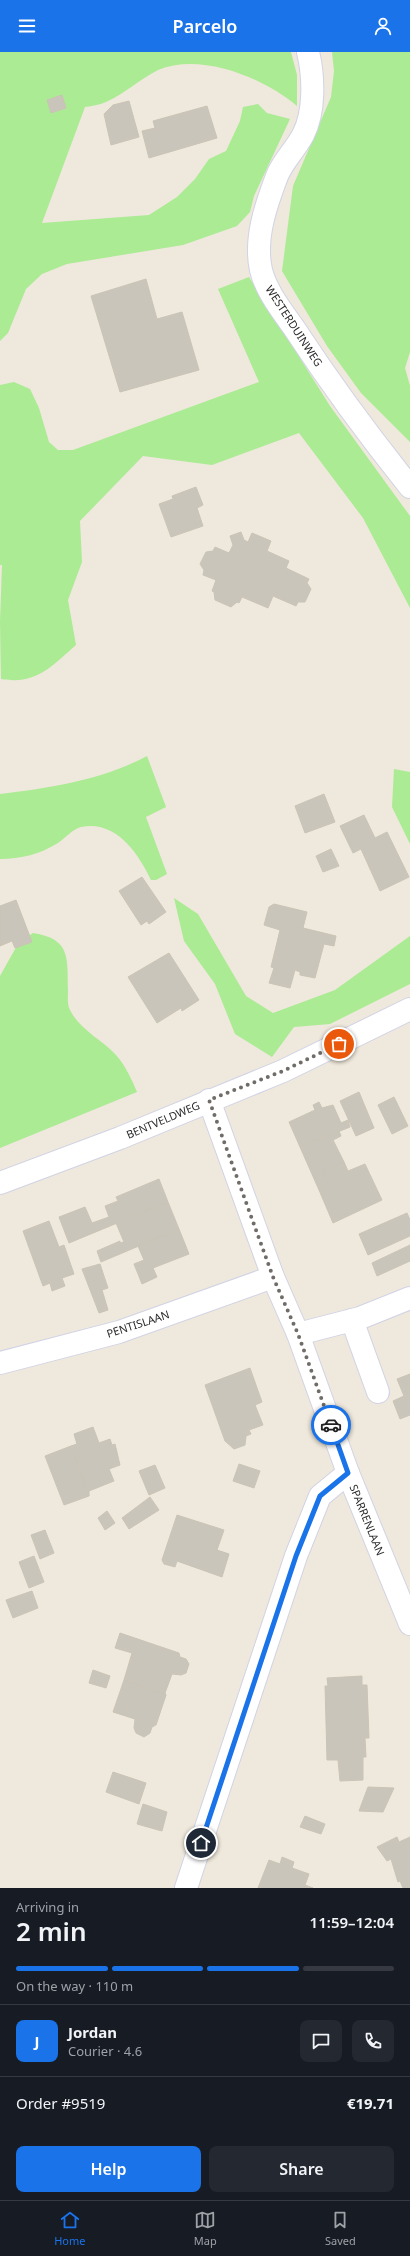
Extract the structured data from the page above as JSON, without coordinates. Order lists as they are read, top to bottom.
{
  "streets": {
    "street": [
      "WESTERDUINWEG",
      "BENTVELDWEG",
      "PENTISLAAN",
      "SPARRENLAAN"
    ]
  },
  "crossings": [
    ["BENTVELDWEG", "SPARRENLAAN"],
    ["PENTISLAAN", "SPARRENLAAN"]
  ],
  "page": {
    "header": "Parcelo",
    "heading": ["2 min", "Arriving in", "11:59–12:04"],
    "panel": [
      "Jordan",
      "Courier · 4.6",
      "Order #9519",
      "€19.71"
    ],
    "bar": "On the way · 110 m",
    "round": "J",
    "buttons": ["Help", "Share"],
    "tabs": ["Home", "Map", "Saved"]
  }
}
